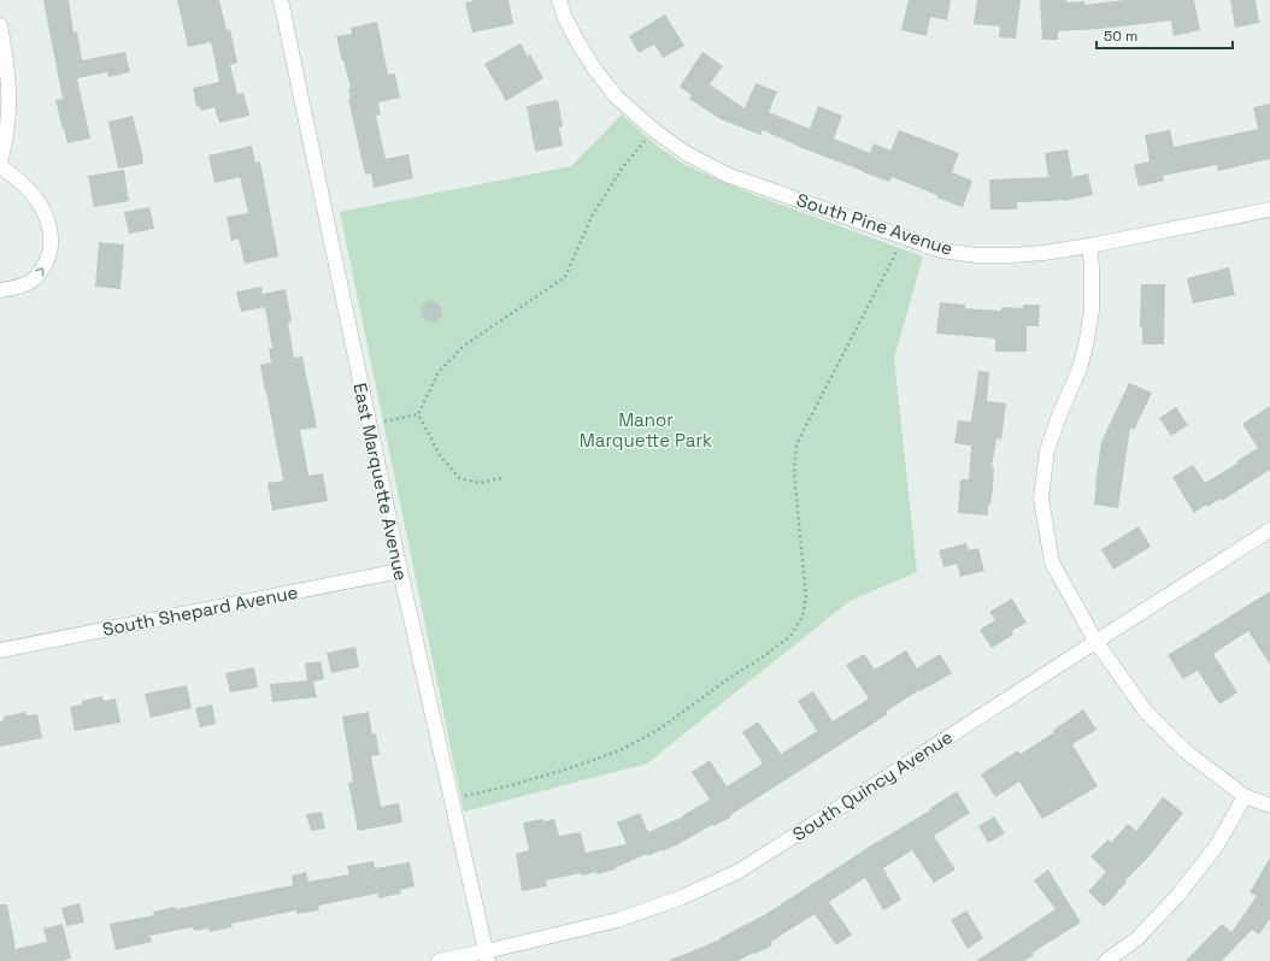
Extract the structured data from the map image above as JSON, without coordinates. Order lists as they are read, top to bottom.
{
  "streets": {
    "street": [
      "South Pine Avenue",
      "East Marquette Avenue",
      "South Shepard Avenue",
      "South Quincy Avenue"
    ]
  },
  "crossings": [
    ["East Marquette Avenue", "South Shepard Avenue"],
    ["East Marquette Avenue", "South Quincy Avenue"]
  ],
  "parks": ["Manor Marquette Park"],
  "scale_bar": "50 m"
}
